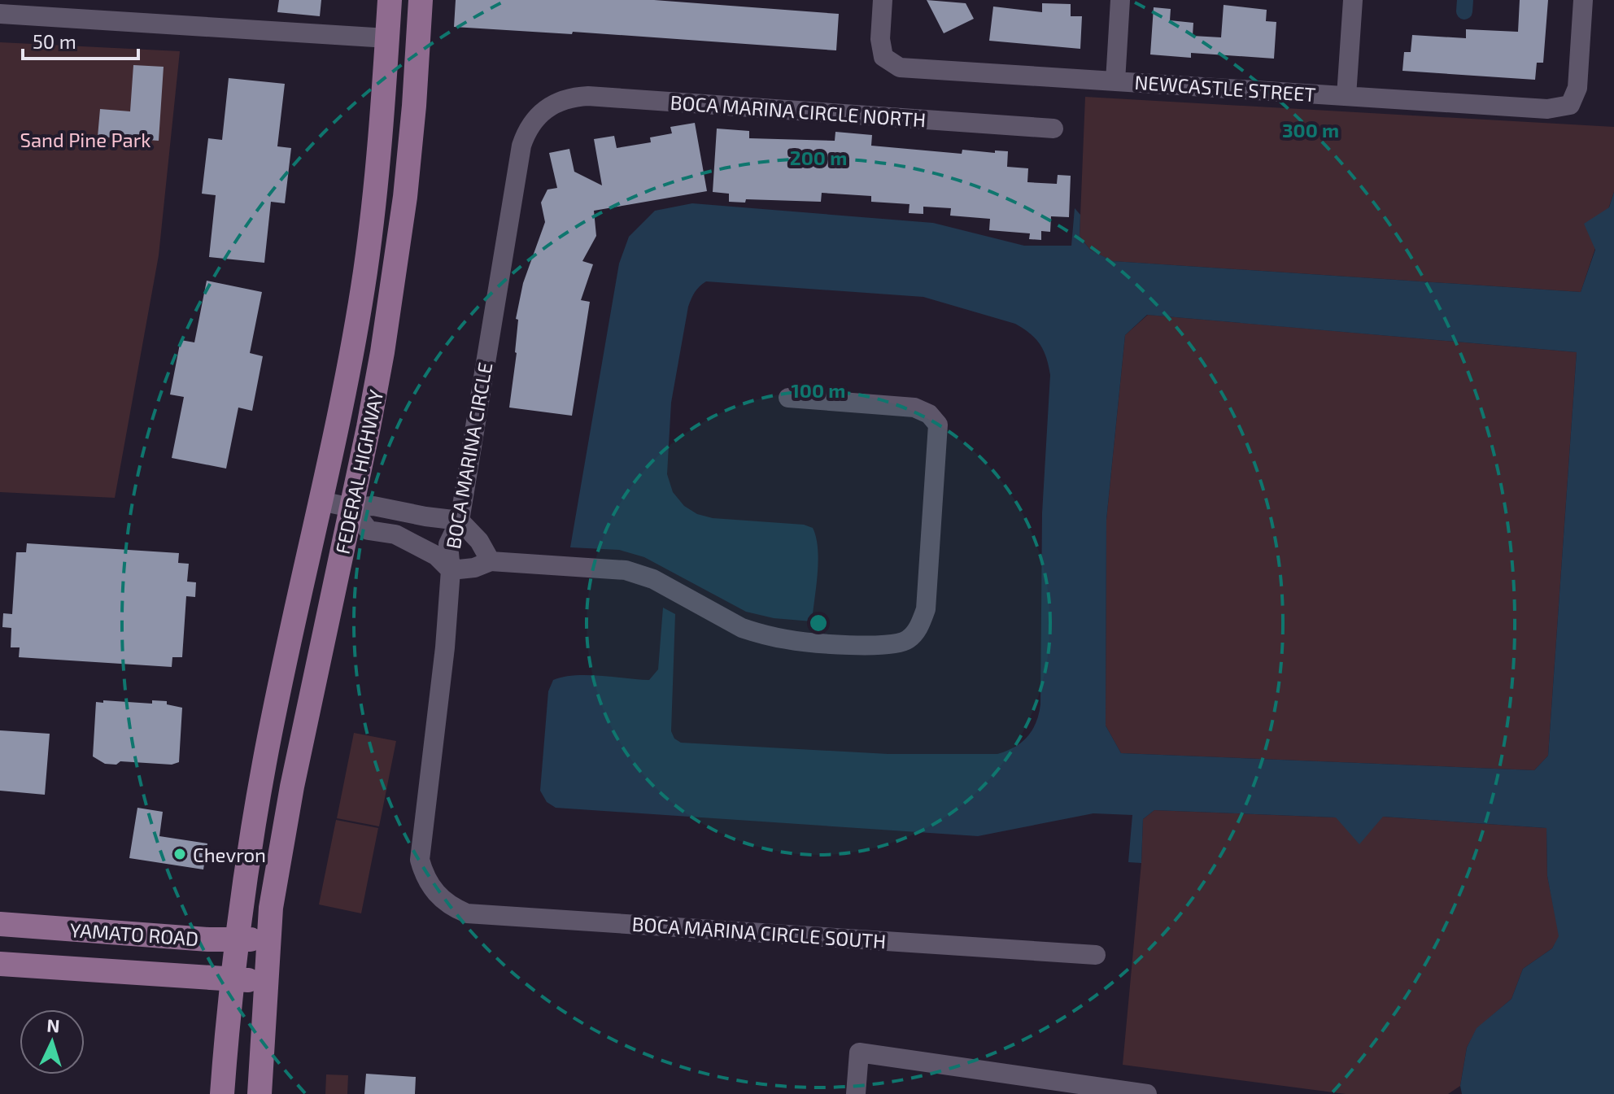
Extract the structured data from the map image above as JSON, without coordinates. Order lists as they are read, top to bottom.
{
  "streets": {
    "main road": ["FEDERAL HIGHWAY", "YAMATO ROAD"],
    "street": [
      "NEWCASTLE STREET",
      "BOCA MARINA CIRCLE NORTH",
      "BOCA MARINA CIRCLE",
      "BOCA MARINA CIRCLE SOUTH"
    ]
  },
  "crossings": [
    ["BOCA MARINA CIRCLE NORTH", "BOCA MARINA CIRCLE"],
    ["BOCA MARINA CIRCLE", "BOCA MARINA CIRCLE SOUTH"],
    ["FEDERAL HIGHWAY", "YAMATO ROAD"]
  ],
  "parks": ["Sand Pine Park"],
  "places": ["Chevron"],
  "scale_bar": "50 m",
  "north": "top",
  "rings": ["300 m", "200 m", "100 m"]
}
